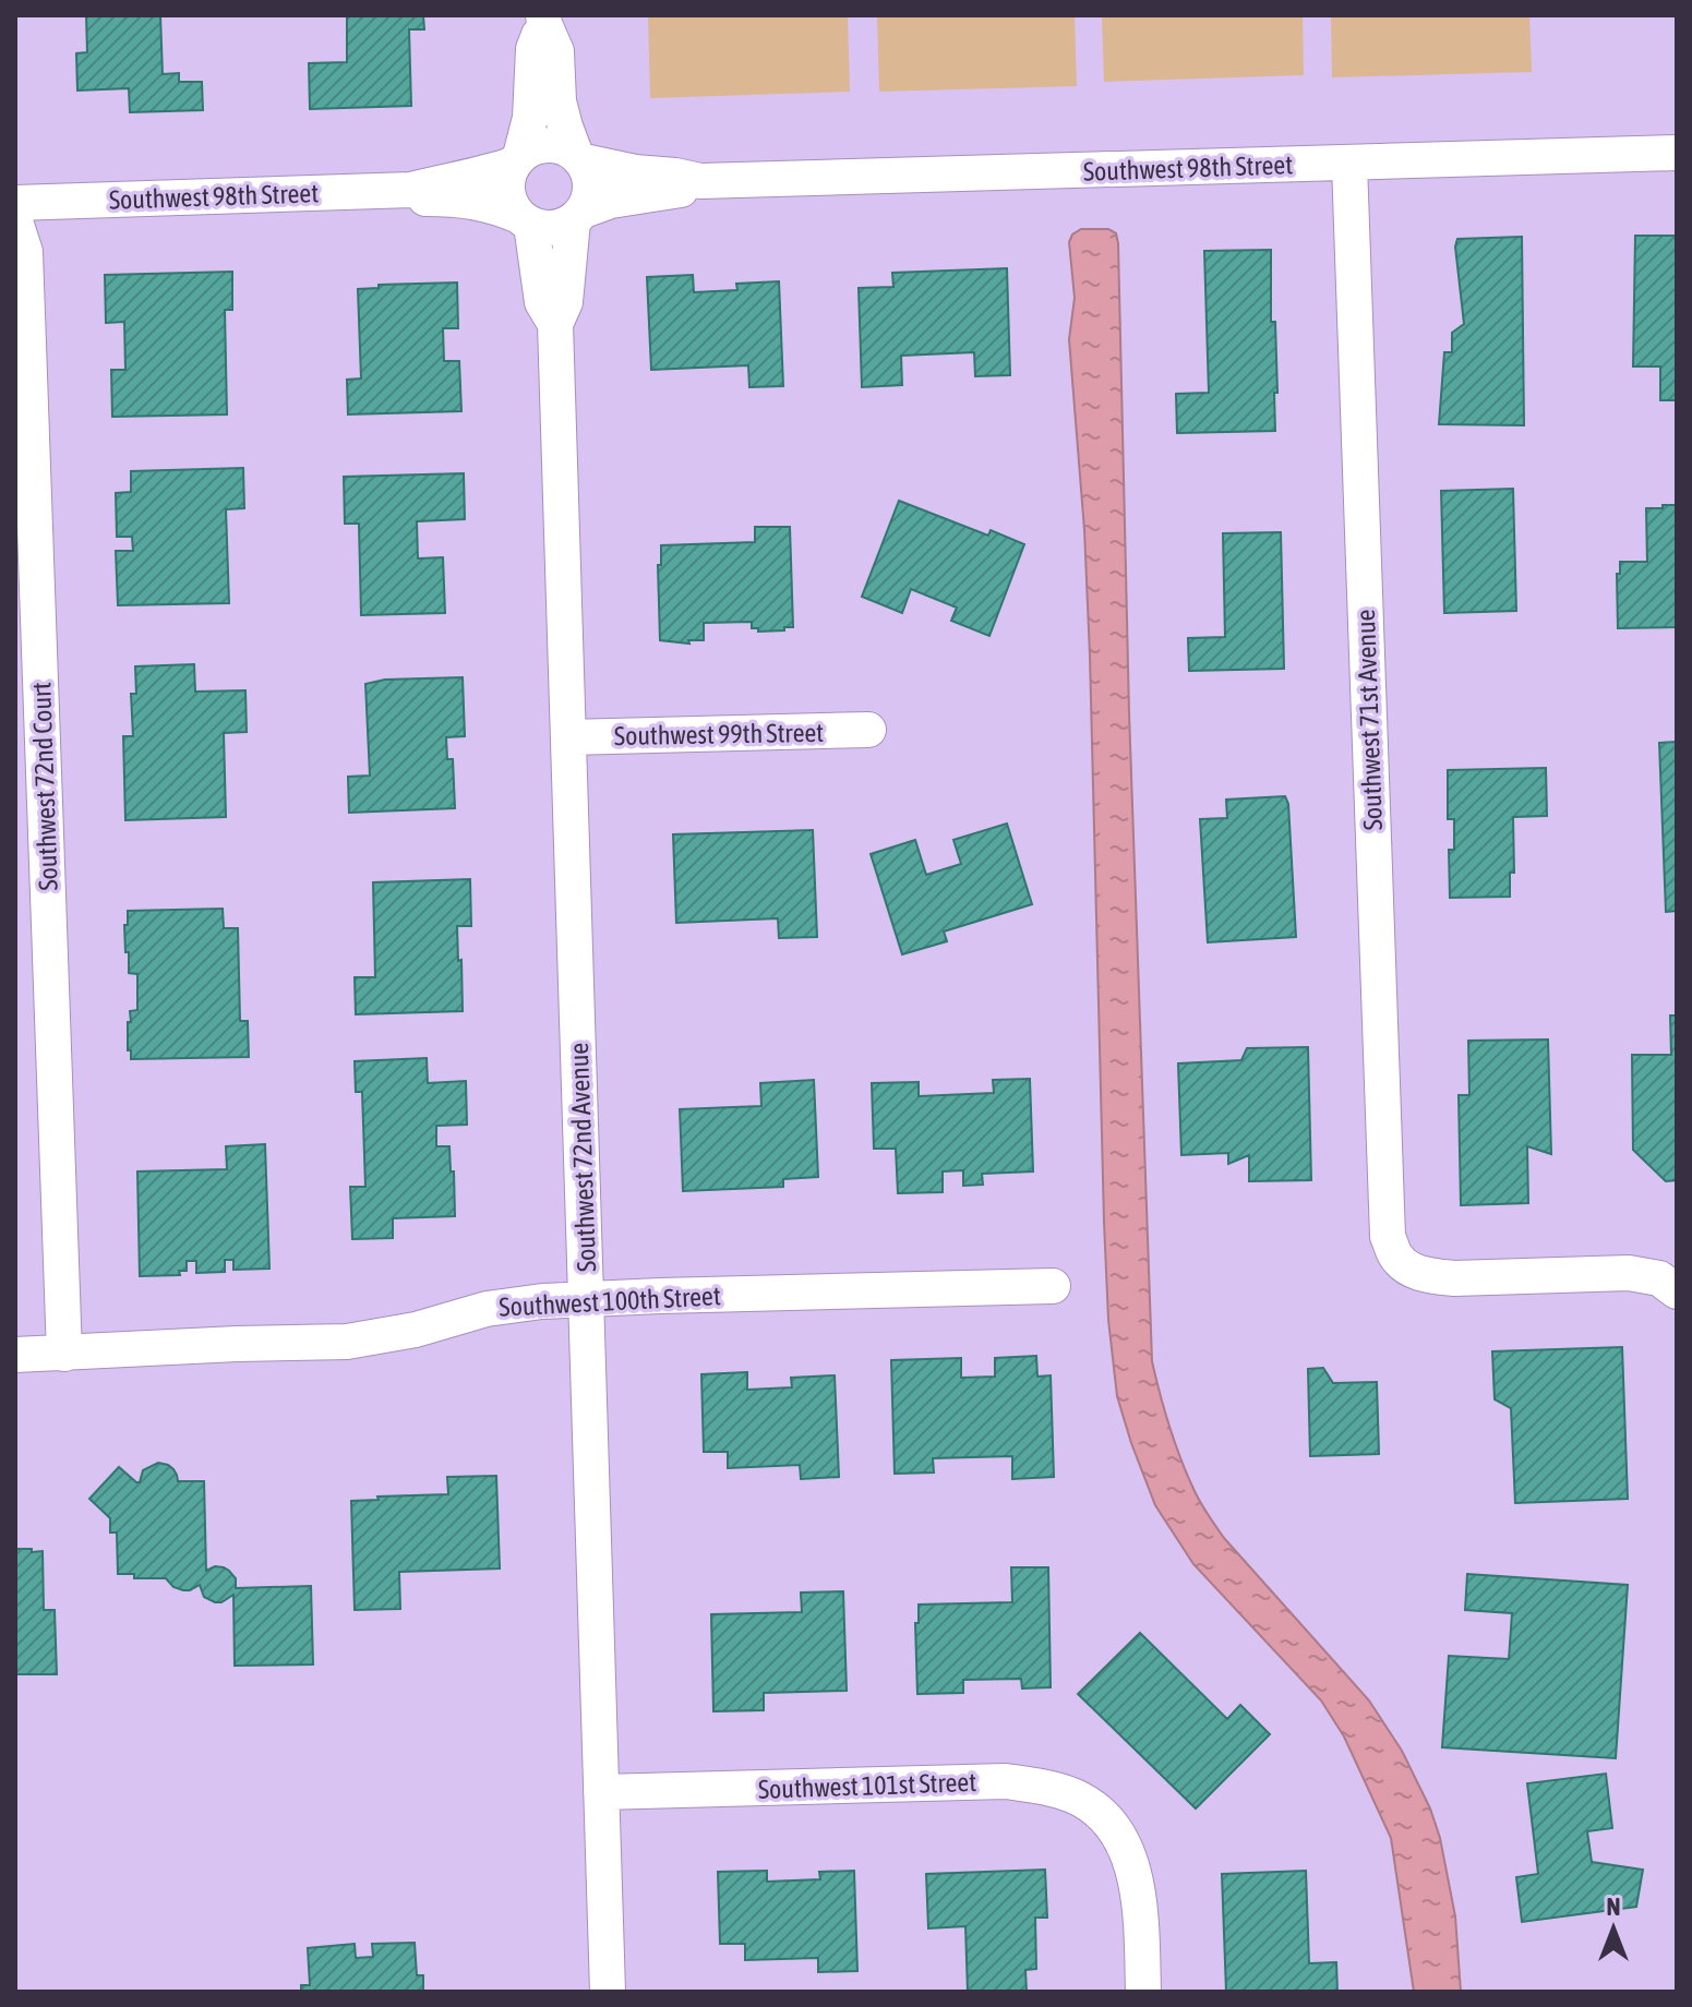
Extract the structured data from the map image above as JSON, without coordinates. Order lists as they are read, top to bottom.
{
  "streets": {
    "street": [
      "Southwest 98th Street",
      "Southwest 71st Avenue",
      "Southwest 99th Street",
      "Southwest 72nd Court",
      "Southwest 72nd Avenue",
      "Southwest 100th Street",
      "Southwest 101st Street"
    ]
  },
  "crossings": [
    ["Southwest 98th Street", "Southwest 71st Avenue"],
    ["Southwest 98th Street", "Southwest 72nd Avenue"],
    ["Southwest 99th Street", "Southwest 72nd Avenue"],
    ["Southwest 72nd Court", "Southwest 100th Street"],
    ["Southwest 72nd Avenue", "Southwest 100th Street"],
    ["Southwest 72nd Avenue", "Southwest 101st Street"]
  ],
  "north": "top"
}
